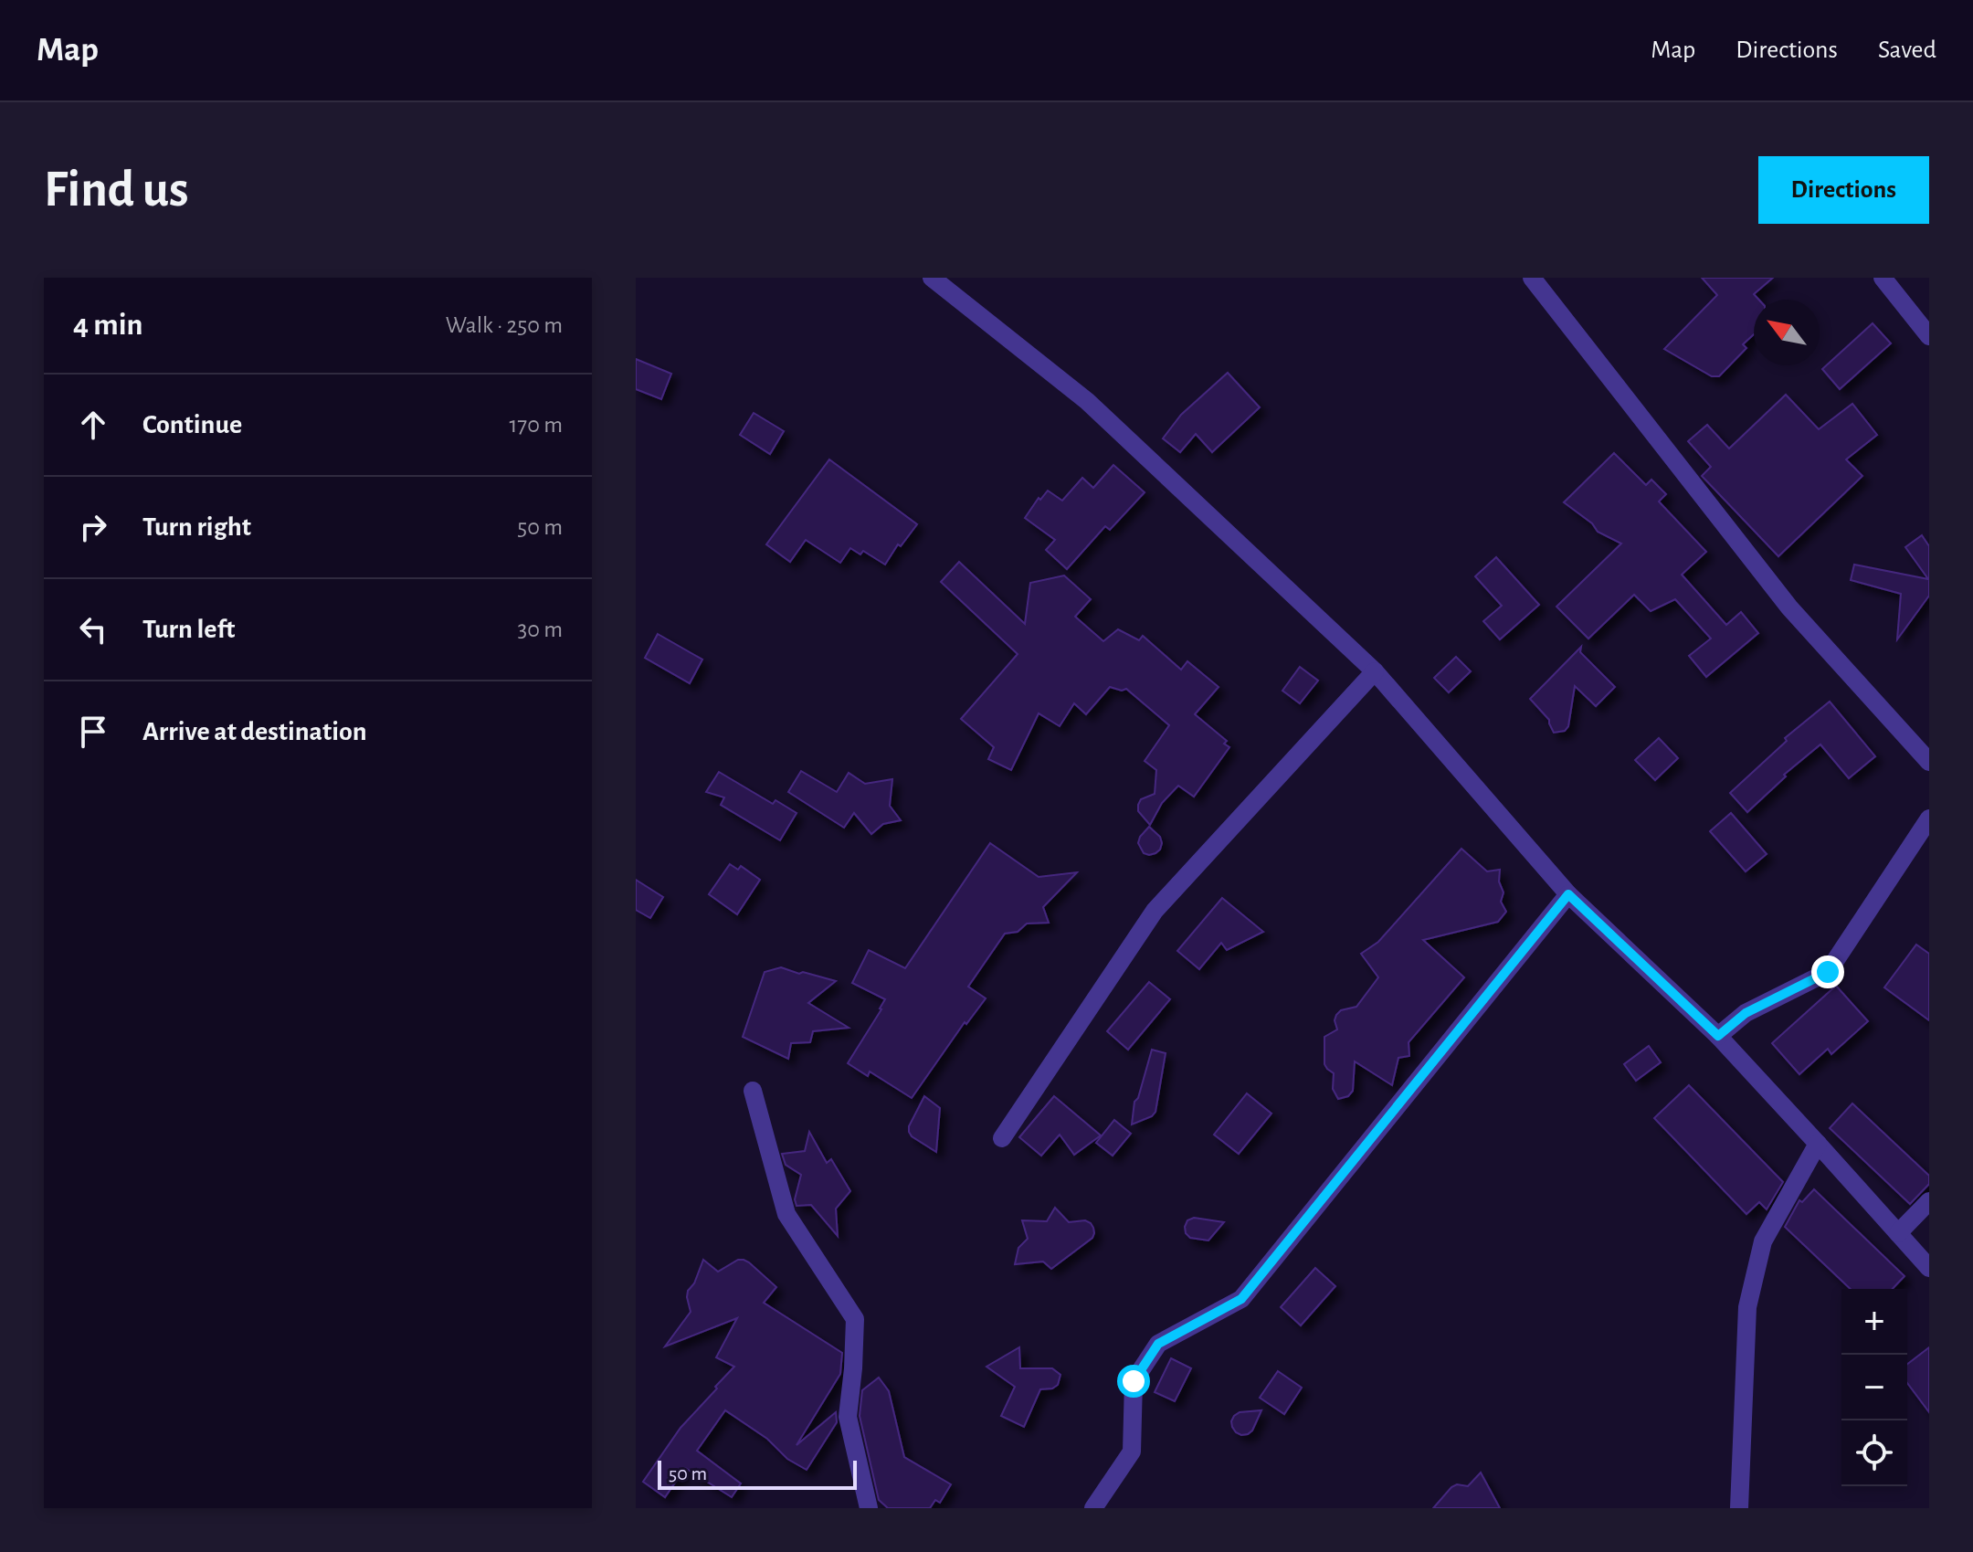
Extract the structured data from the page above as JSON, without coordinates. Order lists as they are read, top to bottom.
{
  "scale_bar": "50 m",
  "north": "top left",
  "page": {
    "header": "Map",
    "nav": ["Map", "Directions", "Saved"],
    "buttons": "Directions",
    "title": "Find us",
    "heading": ["4 min", "Walk · 250 m"],
    "list": [
      ["Continue", "170 m"],
      ["Turn right", "50 m"],
      ["Turn left", "30 m"],
      "Arrive at destination"
    ],
    "map_buttons": ["+", "−"],
    "scale": "50 m"
  }
}
